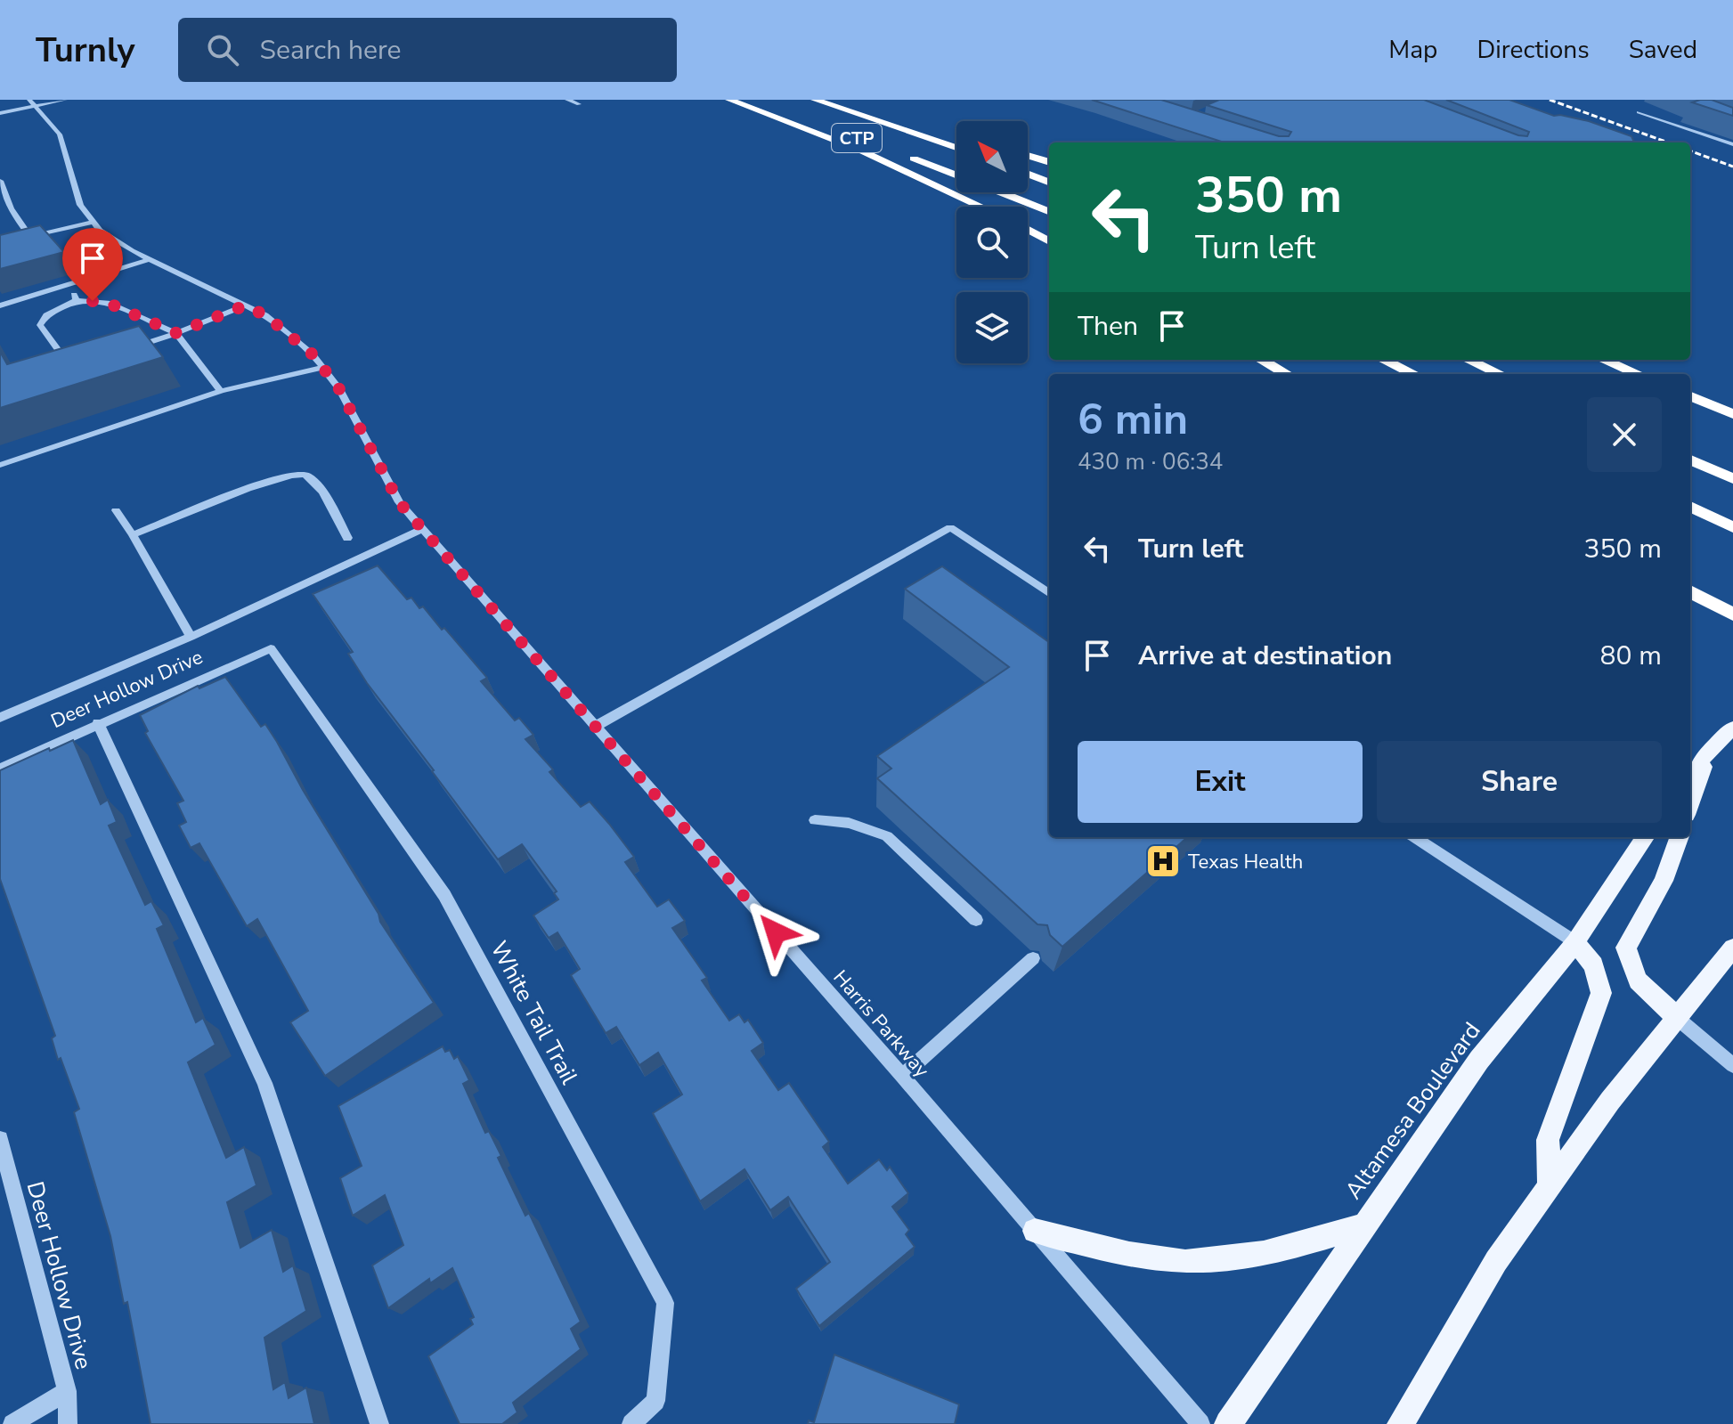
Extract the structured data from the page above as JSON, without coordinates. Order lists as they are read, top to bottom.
{
  "streets": {
    "highway": ["CTP"],
    "main road": ["Altamesa Boulevard"],
    "street": ["Deer Hollow Drive", "White Tail Trail", "Harris Parkway"]
  },
  "crossings": [
    ["Deer Hollow Drive", "White Tail Trail"]
  ],
  "places": {
    "hospital": ["Texas Health"]
  },
  "north": "top left",
  "page": {
    "header": "Turnly",
    "search": "Search here",
    "nav": ["Map", "Directions", "Saved"],
    "turn": ["350 m", "Turn left"],
    "then": "Then",
    "heading": ["6 min", "430 m · 06:34"],
    "list": [
      {
        "name": "Turn left",
        "value": "350 m"
      },
      {
        "name": "Arrive at destination",
        "value": "80 m"
      }
    ],
    "buttons": ["Exit", "Share"]
  }
}
